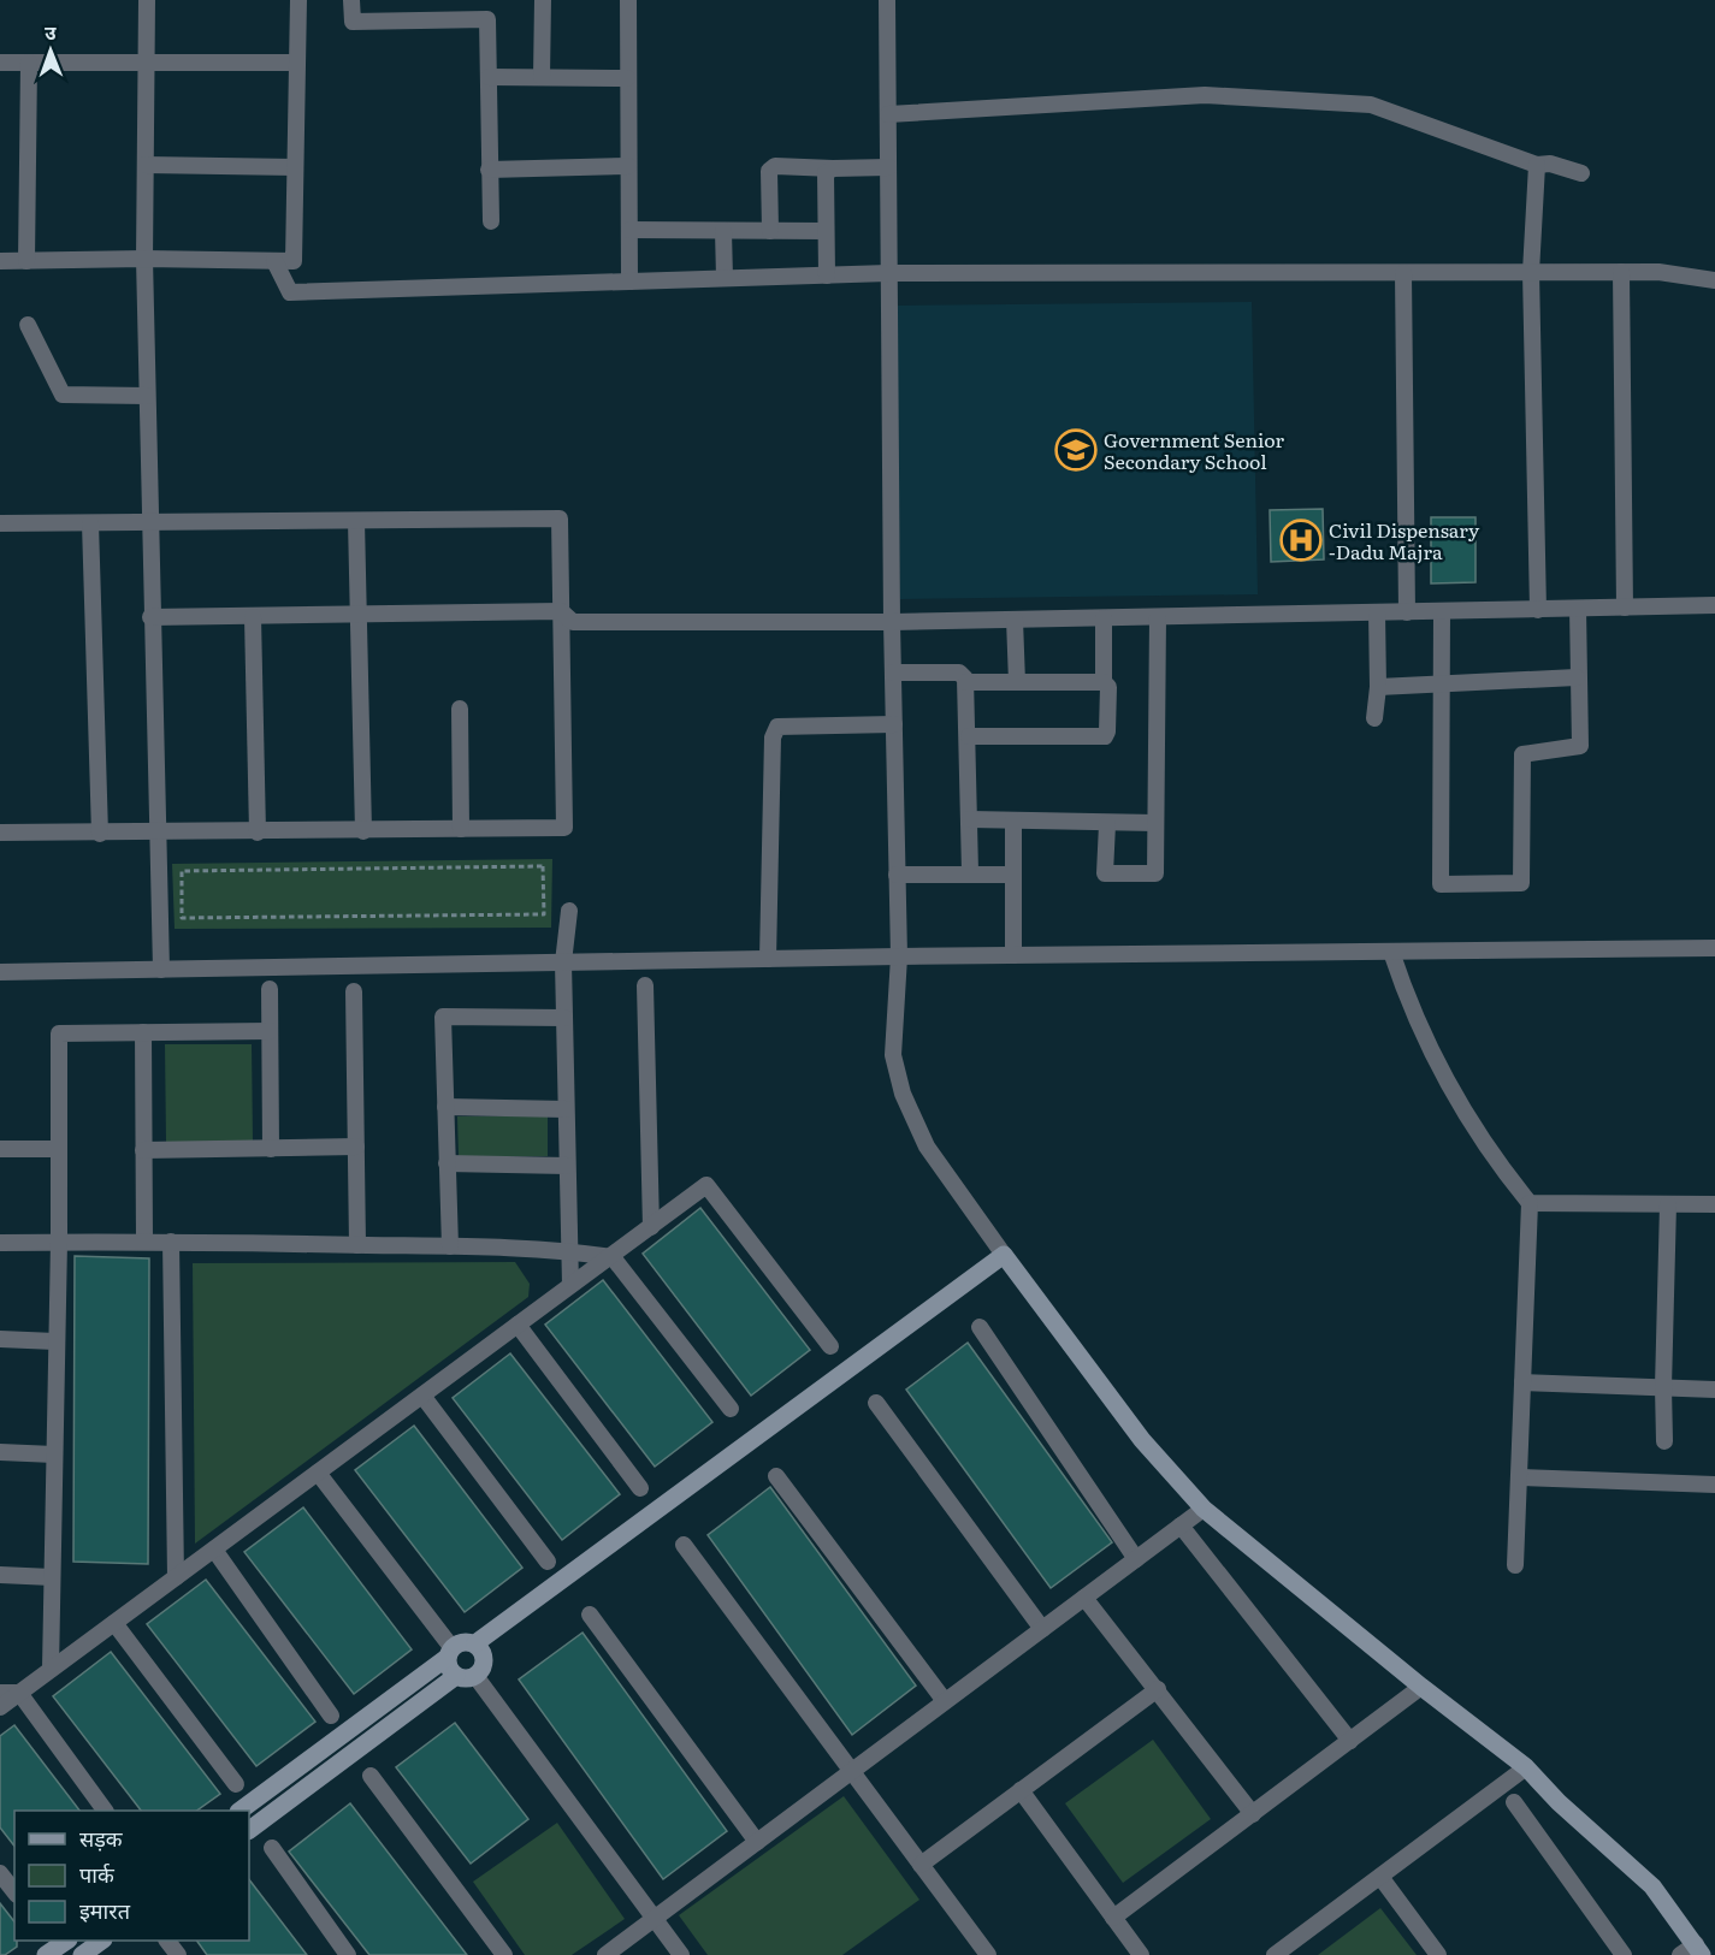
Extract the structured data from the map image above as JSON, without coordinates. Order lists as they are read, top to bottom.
{
  "places": {
    "school or university": ["Government Senior Secondary School"],
    "hospital": ["Civil Dispensary -Dadu Majra"]
  },
  "legend": ["सड़क", "पार्क", "इमारत"],
  "north": "top"
}
